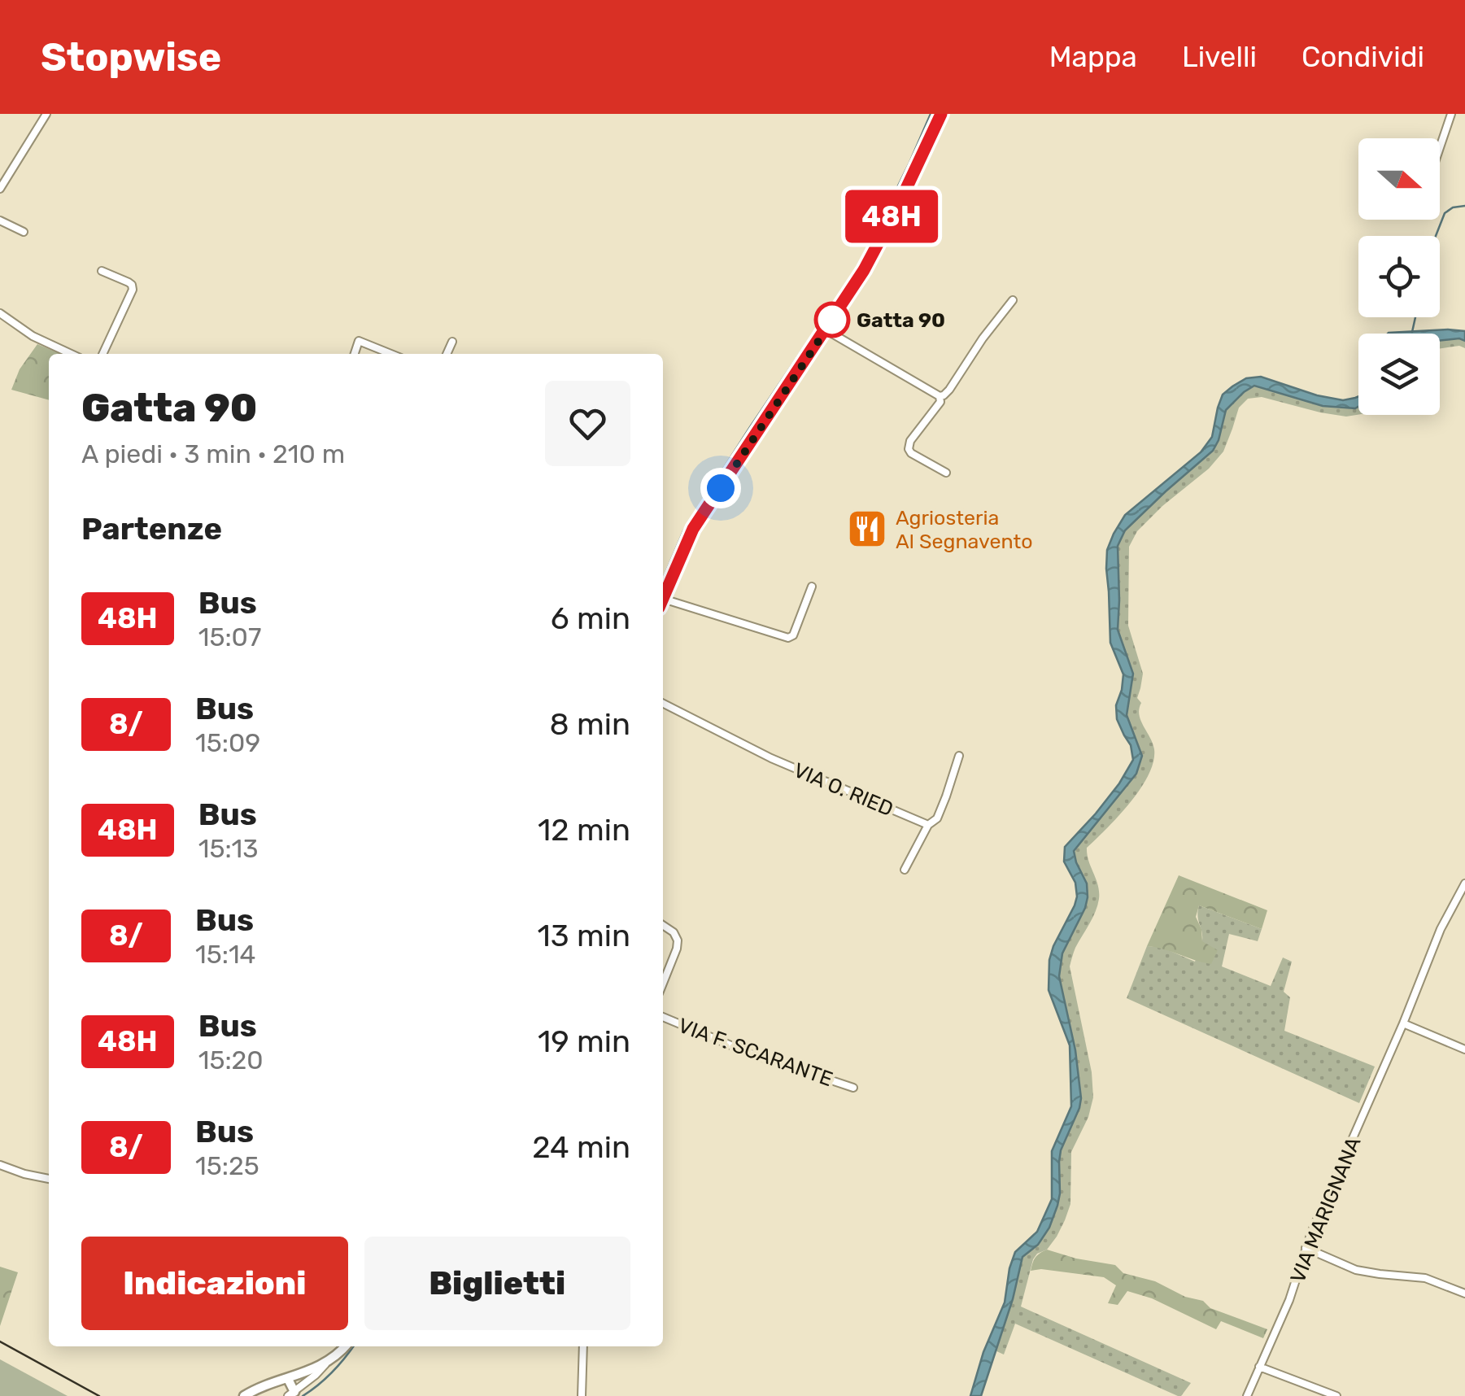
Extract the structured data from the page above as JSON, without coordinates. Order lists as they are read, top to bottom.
{
  "streets": {
    "street": ["VIA O. RIED", "VIA F. SCARANTE", "VIA MARIGNANA"]
  },
  "places": {
    "other": ["Gatta 90"],
    "restaurant": ["Agriosteria Al Segnavento"]
  },
  "lines": ["bus line 48H"],
  "north": "right",
  "page": {
    "header": "Stopwise",
    "nav": ["Mappa", "Livelli", "Condividi"],
    "on_map": "48H",
    "heading": [
      ["Gatta 90", "A piedi · 3 min · 210 m"],
      "Partenze"
    ],
    "list": [
      {
        "mark": "48H",
        "name": "Bus",
        "note": "15:07",
        "value": "6 min"
      },
      {
        "mark": "8/",
        "name": "Bus",
        "note": "15:09",
        "value": "8 min"
      },
      {
        "mark": "48H",
        "name": "Bus",
        "note": "15:13",
        "value": "12 min"
      },
      {
        "mark": "8/",
        "name": "Bus",
        "note": "15:14",
        "value": "13 min"
      },
      {
        "mark": "48H",
        "name": "Bus",
        "note": "15:20",
        "value": "19 min"
      },
      {
        "mark": "8/",
        "name": "Bus",
        "note": "15:25",
        "value": "24 min"
      }
    ],
    "buttons": ["Indicazioni", "Biglietti"]
  }
}
